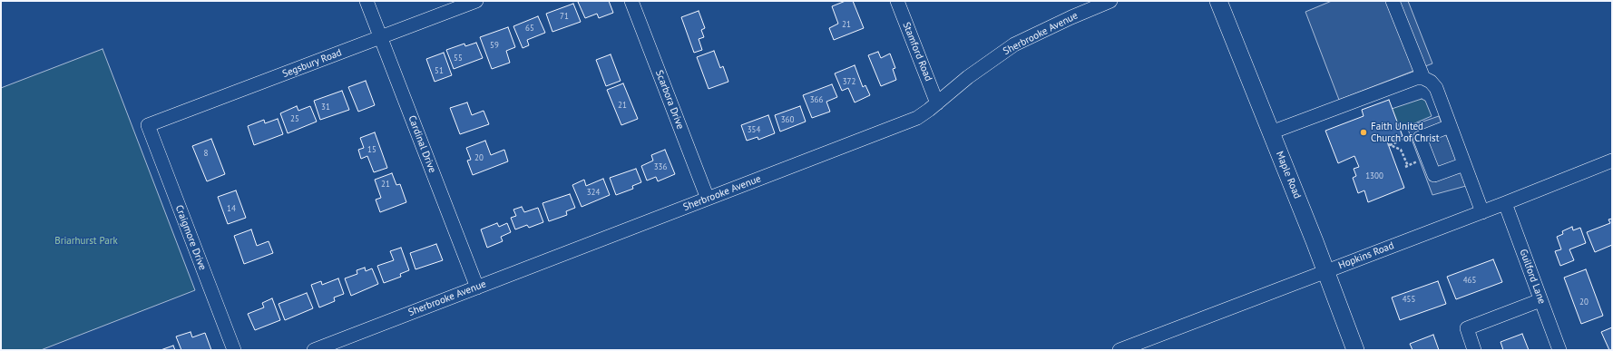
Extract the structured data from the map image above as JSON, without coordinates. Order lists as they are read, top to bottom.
{
  "streets": {
    "main road": ["Maple Road"],
    "street": [
      "Sherbrooke Avenue",
      "Stamford Road",
      "Segsbury Road",
      "Scarbora Drive",
      "Cardinal Drive",
      "Craigmore Drive",
      "Hopkins Road",
      "Guilford Lane"
    ]
  },
  "crossings": [
    ["Sherbrooke Avenue", "Stamford Road"],
    ["Sherbrooke Avenue", "Scarbora Drive"],
    ["Sherbrooke Avenue", "Cardinal Drive"],
    ["Segsbury Road", "Cardinal Drive"],
    ["Segsbury Road", "Craigmore Drive"],
    ["Maple Road", "Hopkins Road"],
    ["Hopkins Road", "Guilford Lane"]
  ],
  "parks": ["Briarhurst Park"],
  "places": ["Faith United Church of Christ"],
  "house_numbers": [
    "71",
    "21",
    "65",
    "59",
    "55",
    "51",
    "372",
    "366",
    "21",
    "31",
    "25",
    "360",
    "354",
    "15",
    "8",
    "20",
    "336",
    "1300",
    "21",
    "324",
    "14",
    "465",
    "455",
    "20"
  ]
}
